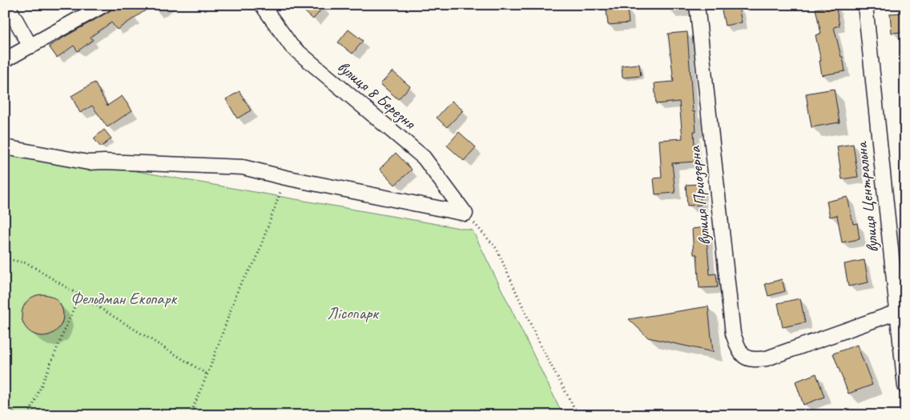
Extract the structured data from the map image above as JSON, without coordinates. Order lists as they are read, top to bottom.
{
  "streets": {
    "street": ["вулиця 8 Березня", "вулиця Приозерна", "вулиця Центральна"]
  },
  "crossings": [
    ["вулиця Приозерна", "вулиця Центральна"]
  ],
  "parks": ["Фельдман Екопарк", "Лісопарк"]
}
